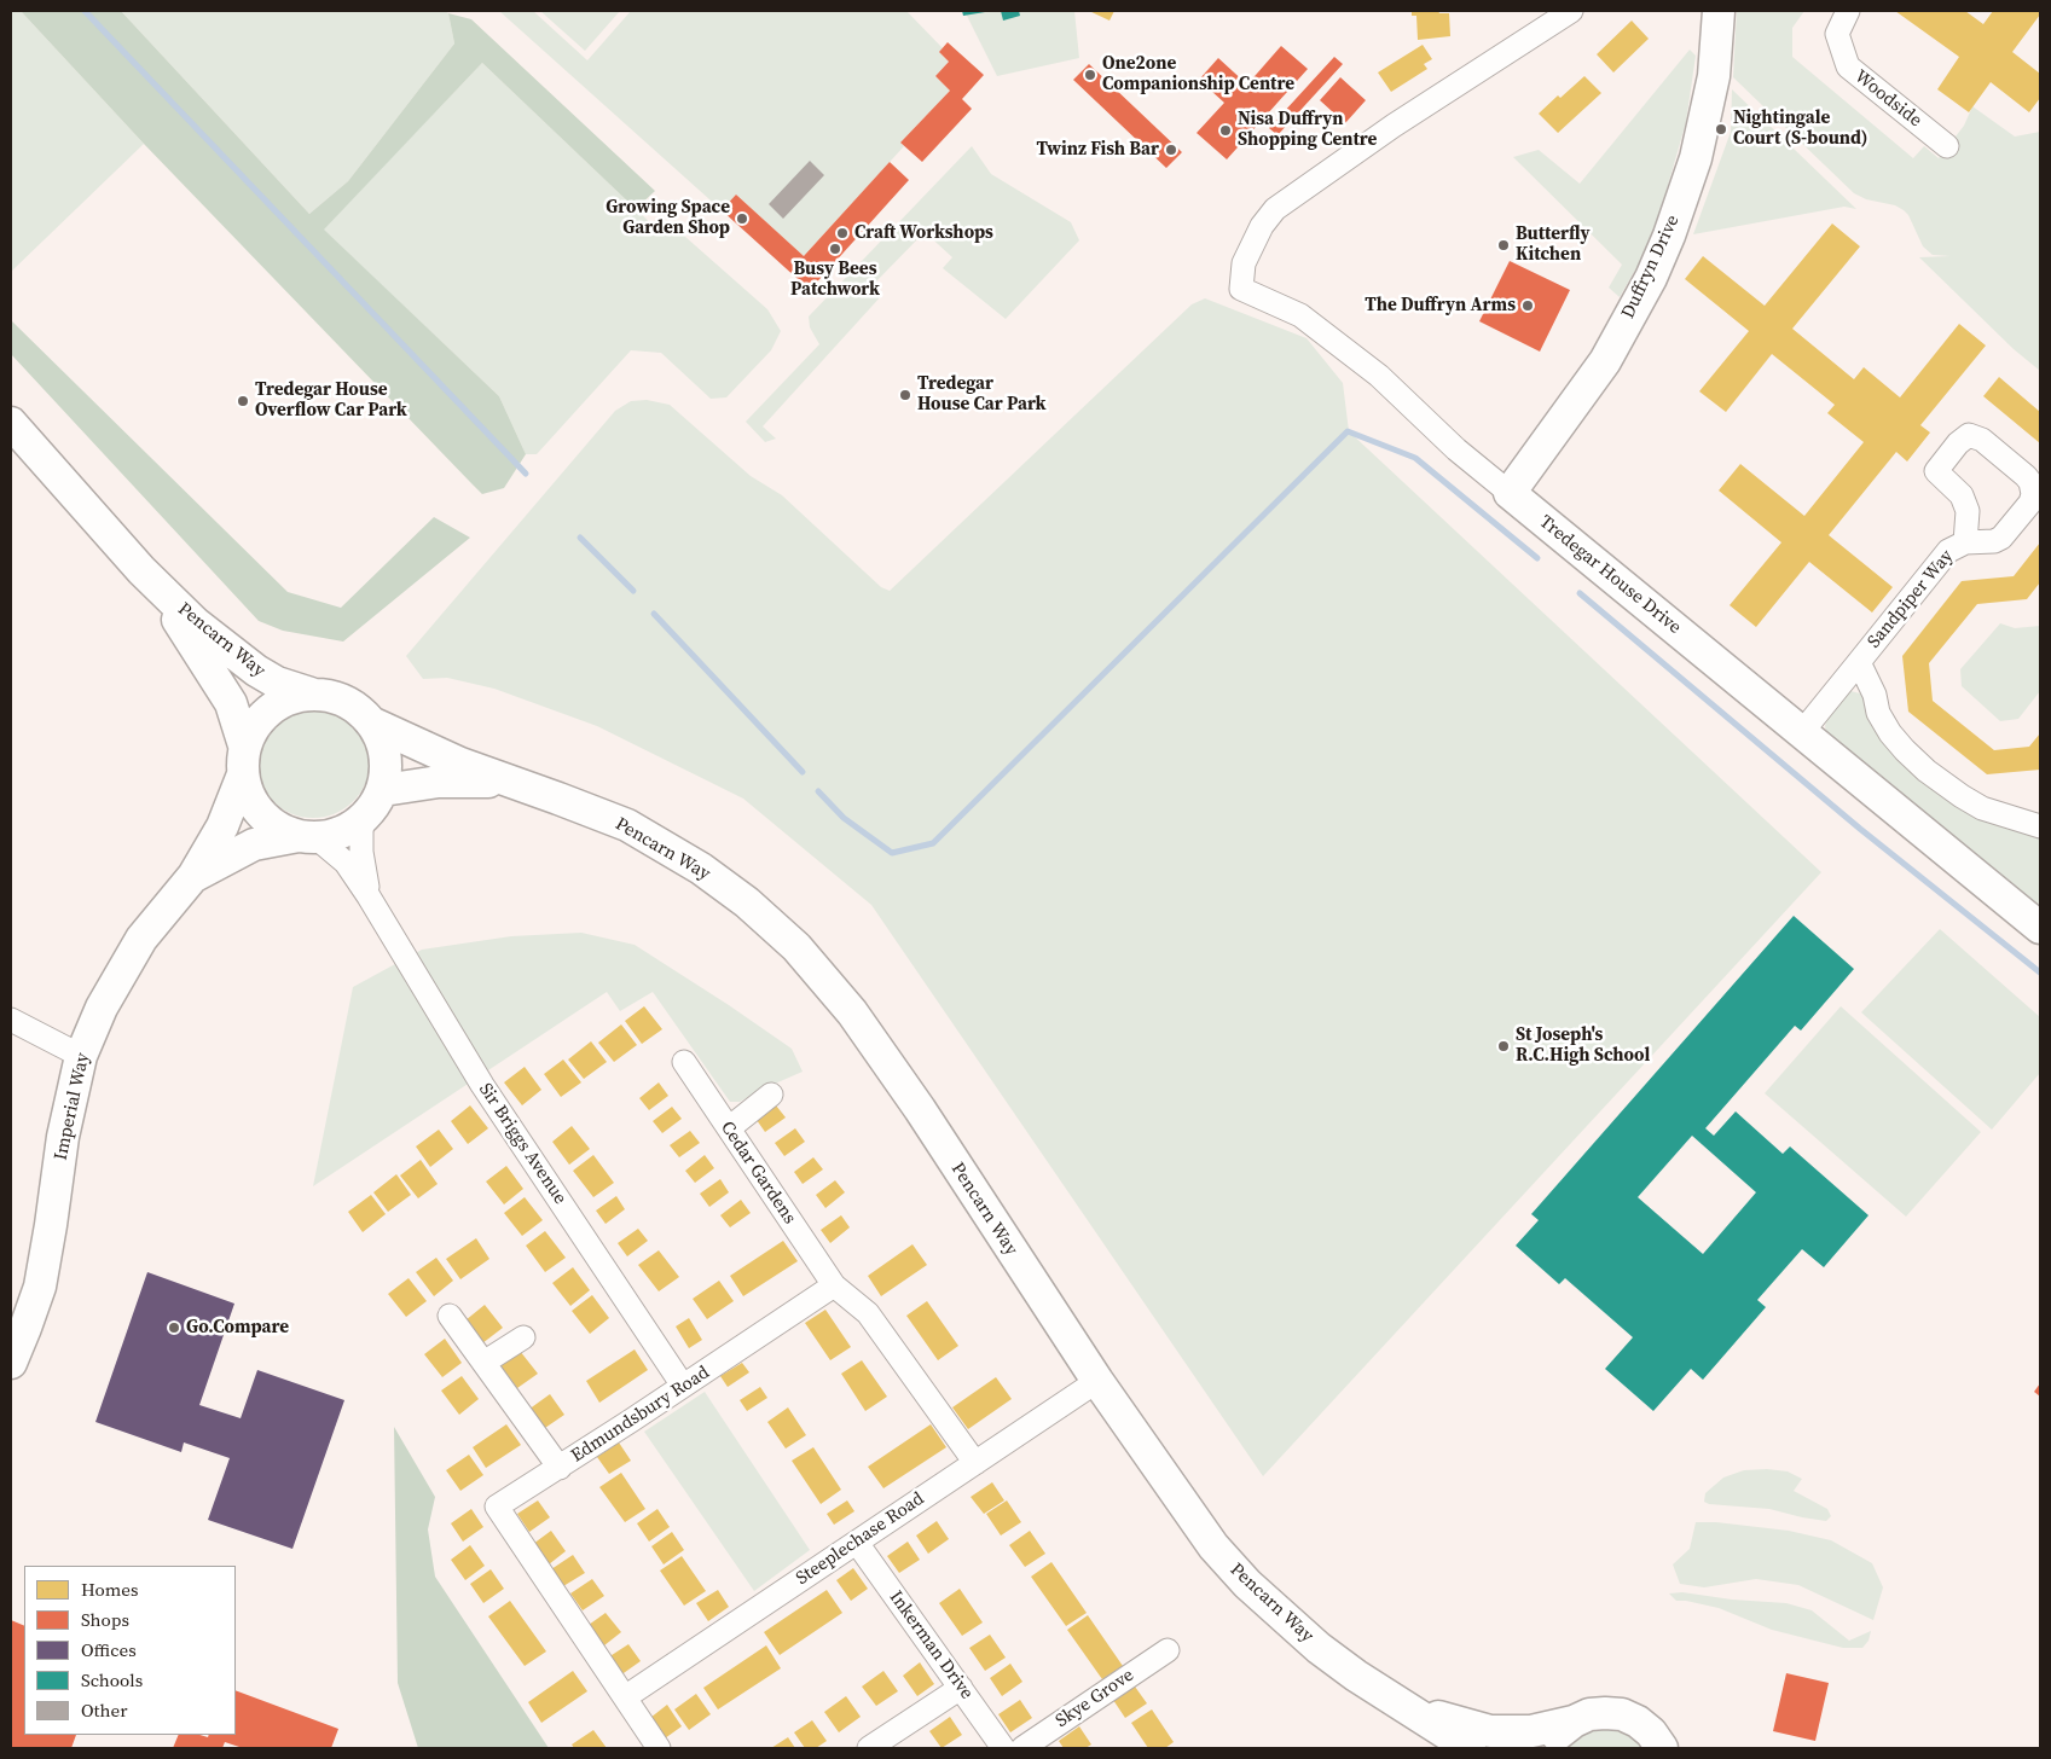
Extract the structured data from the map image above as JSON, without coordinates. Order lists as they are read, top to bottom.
{
  "streets": {
    "street": [
      "Woodside",
      "Duffryn Drive",
      "Tredegar House Drive",
      "Sandpiper Way",
      "Pencarn Way",
      "Imperial Way",
      "Sir Briggs Avenue",
      "Cedar Gardens",
      "Edmundsbury Road",
      "Steeplechase Road",
      "Inkerman Drive",
      "Skye Grove"
    ]
  },
  "crossings": [
    ["Duffryn Drive", "Tredegar House Drive"],
    ["Tredegar House Drive", "Sandpiper Way"],
    ["Pencarn Way", "Imperial Way"],
    ["Pencarn Way", "Sir Briggs Avenue"],
    ["Pencarn Way", "Steeplechase Road"],
    ["Imperial Way", "Sir Briggs Avenue"],
    ["Sir Briggs Avenue", "Edmundsbury Road"],
    ["Cedar Gardens", "Edmundsbury Road"],
    ["Edmundsbury Road", "Steeplechase Road"],
    ["Steeplechase Road", "Inkerman Drive"]
  ],
  "places": [
    "One2one Companionship Centre",
    "Nightingale Court (S-bound)",
    "Nisa Duffryn Shopping Centre",
    "Twinz Fish Bar",
    "Growing Space Garden Shop",
    "Craft Workshops",
    "Butterfly Kitchen",
    "Busy Bees Patchwork",
    "The Duffryn Arms",
    "Tredegar House Car Park",
    "Tredegar House Overflow Car Park",
    "St Joseph's R.C.High School",
    "Go.Compare"
  ],
  "legend": [
    "Homes",
    "Shops",
    "Offices",
    "Schools",
    "Other"
  ]
}
